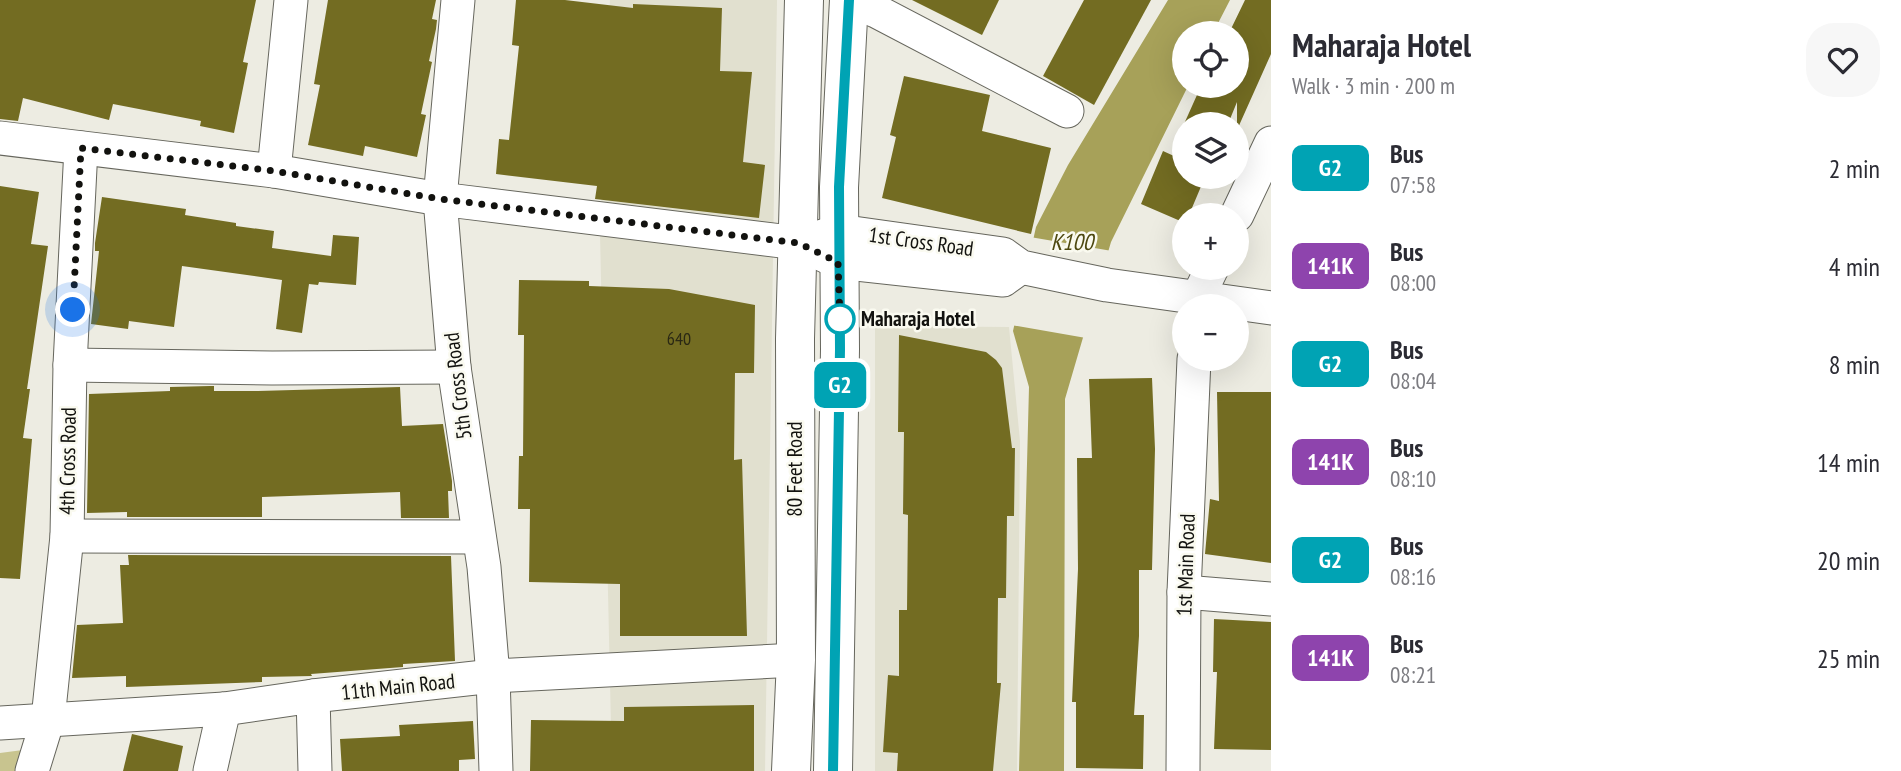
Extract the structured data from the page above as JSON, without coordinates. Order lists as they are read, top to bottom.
{
  "streets": {
    "main road": ["80 Feet Road"],
    "street": [
      "1st Cross Road",
      "5th Cross Road",
      "4th Cross Road",
      "1st Main Road",
      "11th Main Road"
    ]
  },
  "crossings": [
    ["1st Cross Road", "80 Feet Road"],
    ["5th Cross Road", "11th Main Road"],
    ["4th Cross Road", "11th Main Road"],
    ["80 Feet Road", "11th Main Road"]
  ],
  "water": ["K100"],
  "places": ["Maharaja Hotel"],
  "lines": ["bus line G2"],
  "house_numbers": ["640"],
  "page": {
    "on_map": "G2",
    "heading": ["Maharaja Hotel", "Walk · 3 min · 200 m"],
    "map_buttons": ["+", "−"],
    "list": [
      {
        "mark": "G2",
        "name": "Bus",
        "note": "07:58",
        "value": "2 min"
      },
      {
        "mark": "141K",
        "name": "Bus",
        "note": "08:00",
        "value": "4 min"
      },
      {
        "mark": "G2",
        "name": "Bus",
        "note": "08:04",
        "value": "8 min"
      },
      {
        "mark": "141K",
        "name": "Bus",
        "note": "08:10",
        "value": "14 min"
      },
      {
        "mark": "G2",
        "name": "Bus",
        "note": "08:16",
        "value": "20 min"
      },
      {
        "mark": "141K",
        "name": "Bus",
        "note": "08:21",
        "value": "25 min"
      }
    ]
  }
}
